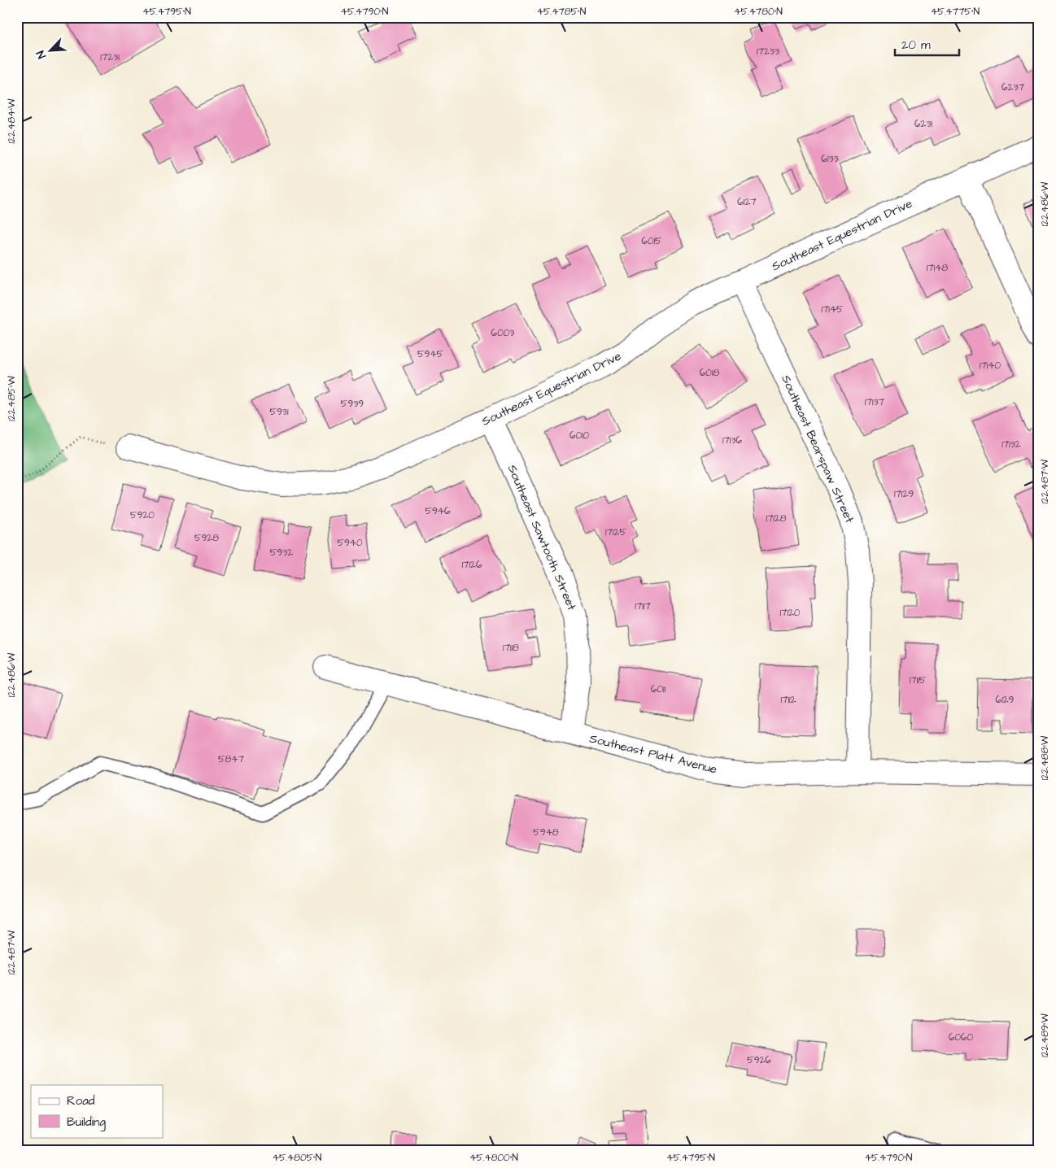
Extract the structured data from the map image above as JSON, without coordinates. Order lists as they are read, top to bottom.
{
  "streets": {
    "street": [
      "Southeast Equestrian Drive",
      "Southeast Bearspaw Street",
      "Southeast Sawtooth Street",
      "Southeast Platt Avenue"
    ]
  },
  "crossings": [
    ["Southeast Equestrian Drive", "Southeast Bearspaw Street"],
    ["Southeast Equestrian Drive", "Southeast Sawtooth Street"],
    ["Southeast Bearspaw Street", "Southeast Platt Avenue"],
    ["Southeast Sawtooth Street", "Southeast Platt Avenue"]
  ],
  "house_numbers": [
    "17233",
    "17231",
    "6237",
    "6231",
    "6133",
    "6127",
    "6015",
    "17148",
    "17145",
    "6003",
    "5945",
    "17140",
    "6018",
    "17137",
    "5939",
    "5931",
    "6010",
    "17136",
    "17132",
    "17129",
    "5946",
    "5920",
    "17128",
    "17125",
    "5928",
    "5940",
    "5932",
    "17126",
    "17117",
    "17120",
    "17118",
    "17115",
    "6011",
    "17112",
    "6129",
    "5847",
    "5948",
    "6060",
    "5926"
  ],
  "legend": ["Road", "Building"],
  "scale_bar": "20 m",
  "north": "bottom left",
  "coordinates": [
    "45.4795°N",
    "45.4790°N",
    "45.4785°N",
    "45.4780°N",
    "45.4775°N",
    "122.484°W",
    "122.486°W",
    "122.485°W",
    "122.487°W",
    "122.488°W",
    "122.489°W",
    "45.4805°N",
    "45.4800°N"
  ]
}
